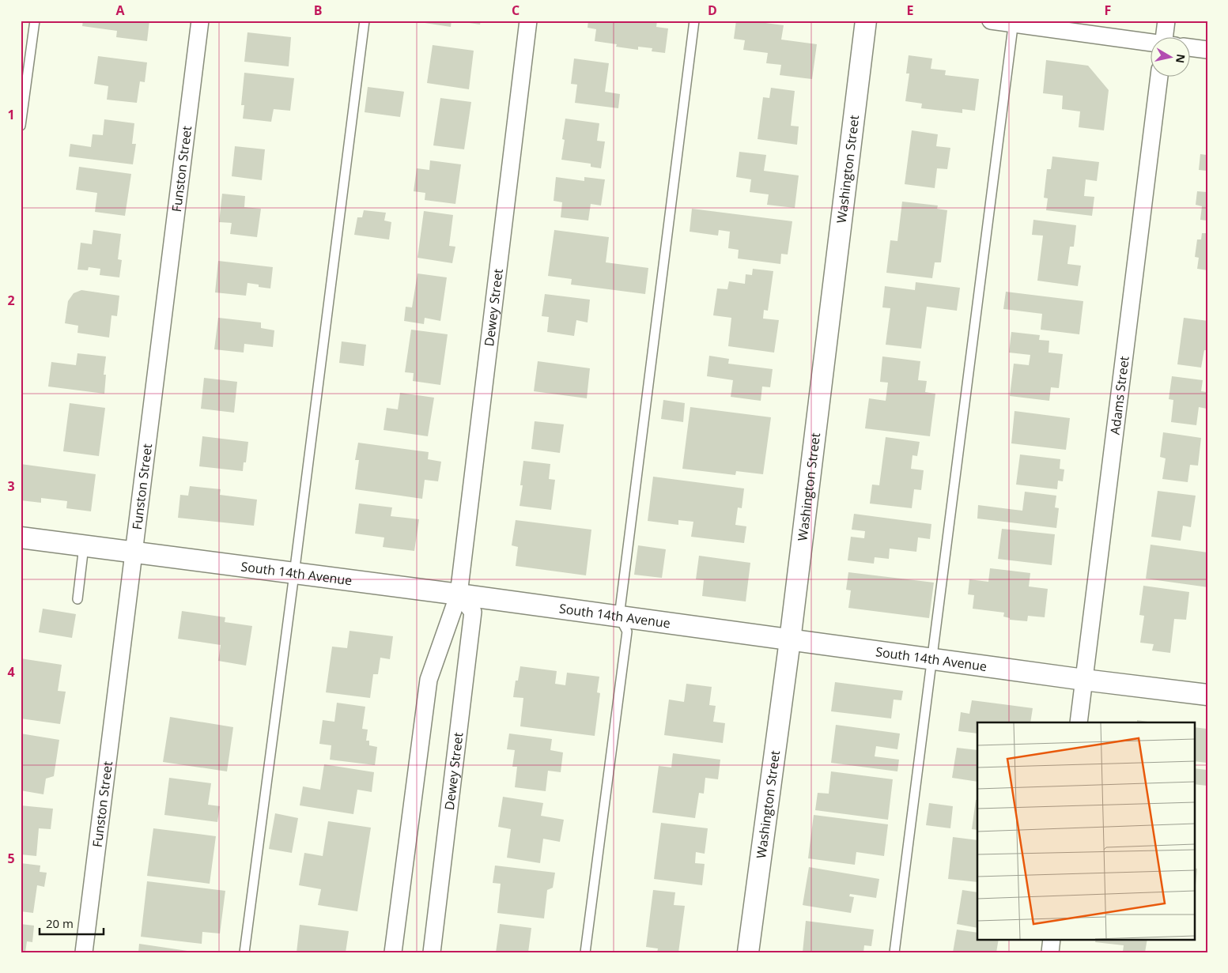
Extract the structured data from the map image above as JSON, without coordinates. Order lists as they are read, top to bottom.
{
  "streets": {
    "street": [
      "Funston Street",
      "Washington Street",
      "Dewey Street",
      "Adams Street",
      "South 14th Avenue"
    ]
  },
  "crossings": [
    ["Funston Street", "South 14th Avenue"],
    ["Washington Street", "South 14th Avenue"],
    ["Dewey Street", "South 14th Avenue"],
    ["Adams Street", "South 14th Avenue"]
  ],
  "scale_bar": "20 m",
  "north": "right",
  "grid": {
    "columns": [
      "A",
      "B",
      "C",
      "D",
      "E",
      "F"
    ],
    "rows": [
      "1",
      "2",
      "3",
      "4",
      "5"
    ]
  }
}
